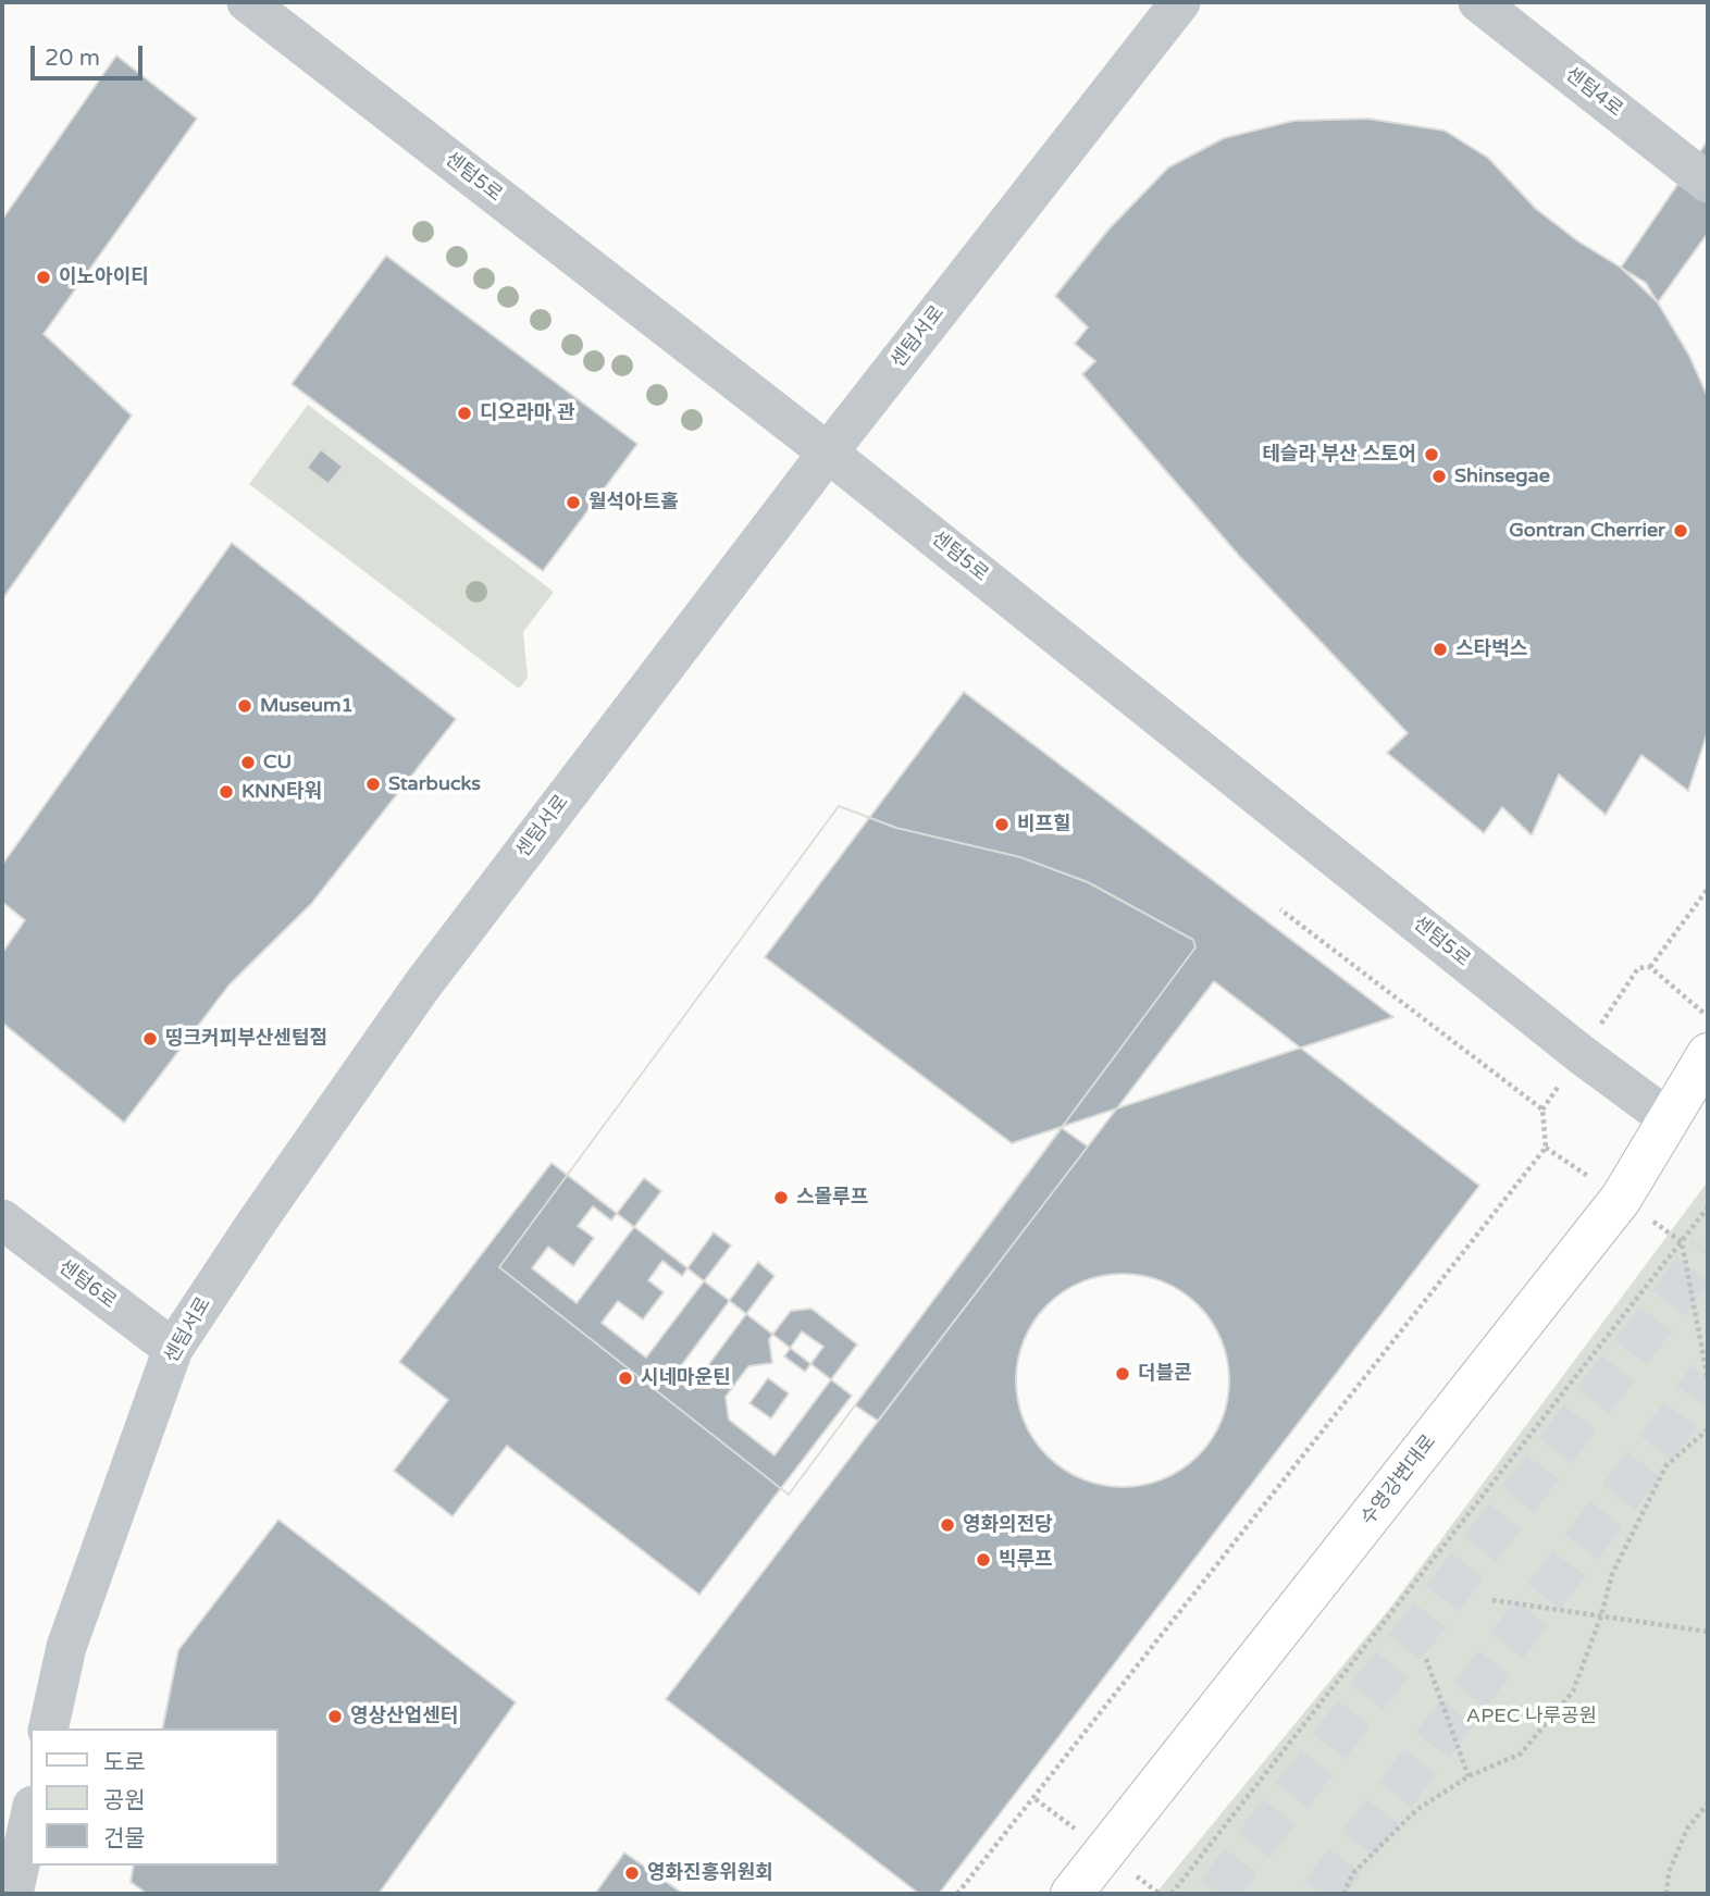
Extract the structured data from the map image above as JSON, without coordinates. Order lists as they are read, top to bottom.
{
  "streets": {
    "main road": ["수영강변대로"],
    "street": [
      "센텀4로",
      "센텀5로",
      "센텀서로",
      "센텀6로"
    ]
  },
  "crossings": [
    ["센텀5로", "센텀서로"],
    ["센텀5로", "수영강변대로"],
    ["센텀서로", "센텀6로"]
  ],
  "parks": ["APEC 나루공원"],
  "places": [
    "이노아이티",
    "디오라마 관",
    "테슬라 부산 스토어",
    "Shinsegae",
    "월석아트홀",
    "Gontran Cherrier",
    "스타벅스",
    "Museum1",
    "CU",
    "Starbucks",
    "KNN타워",
    "비프힐",
    "띵크커피부산센텀점",
    "스몰루프",
    "더블콘",
    "시네마운틴",
    "영화의전당",
    "빅루프",
    "영상산업센터",
    "영화진흥위원회"
  ],
  "legend": ["도로", "공원", "건물"],
  "scale_bar": "20 m"
}
